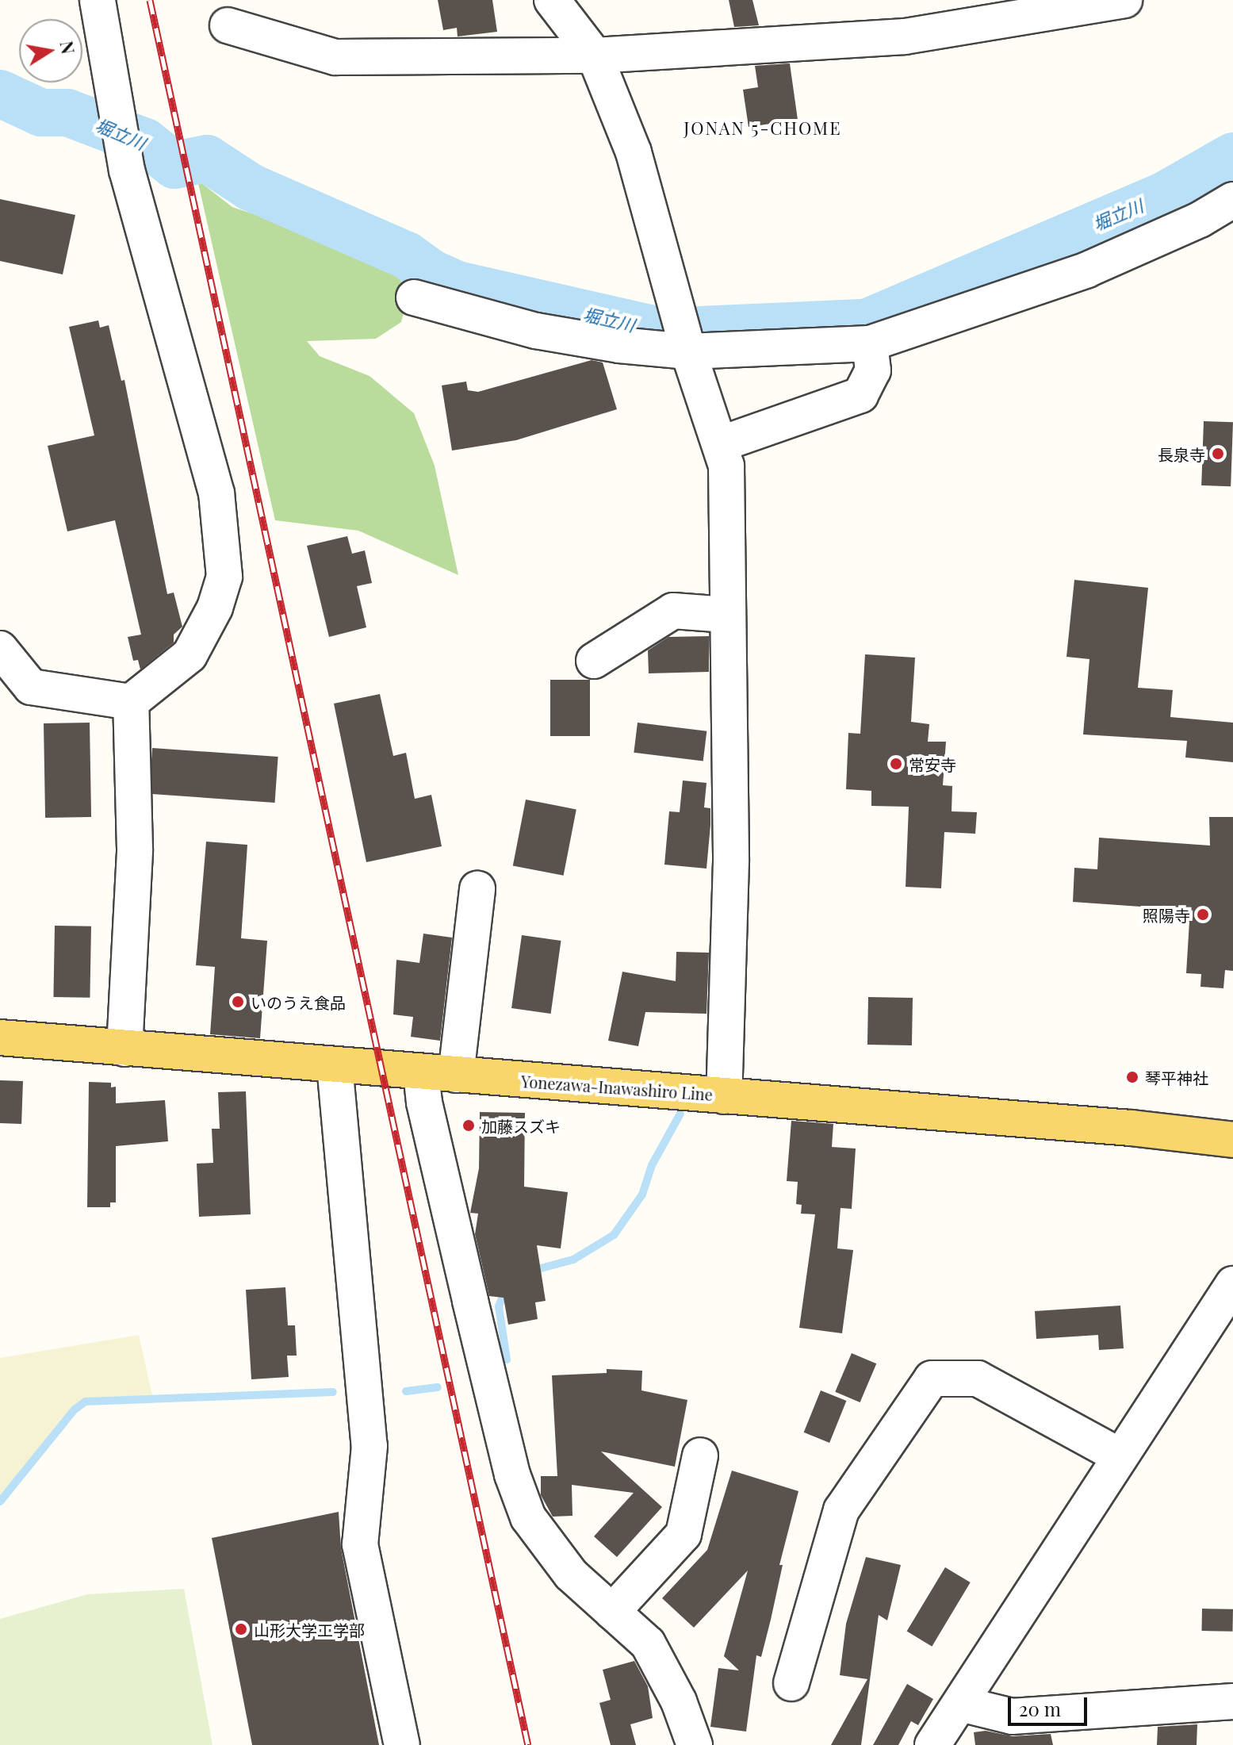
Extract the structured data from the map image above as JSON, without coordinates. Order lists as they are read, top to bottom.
{
  "streets": {
    "main road": ["Yonezawa-Inawashiro Line"]
  },
  "districts": ["JONAN 5-CHOME"],
  "water": ["堀立川"],
  "places": [
    "長泉寺",
    "常安寺",
    "照陽寺",
    "いのうえ食品",
    "琴平神社",
    "加藤スズキ",
    "山形大学工学部"
  ],
  "scale_bar": "20 m",
  "north": "right"
}
